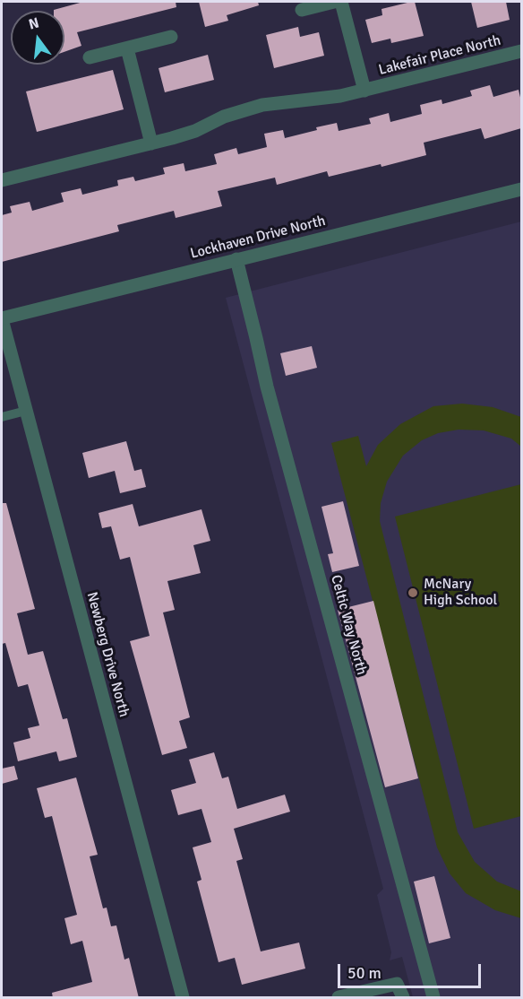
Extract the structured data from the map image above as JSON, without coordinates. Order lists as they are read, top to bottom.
{
  "streets": {
    "street": [
      "Lakefair Place North",
      "Lockhaven Drive North",
      "Celtic Way North",
      "Newberg Drive North"
    ]
  },
  "crossings": [
    ["Lockhaven Drive North", "Celtic Way North"],
    ["Lockhaven Drive North", "Newberg Drive North"]
  ],
  "places": ["McNary High School"],
  "scale_bar": "50 m",
  "north": "top"
}
